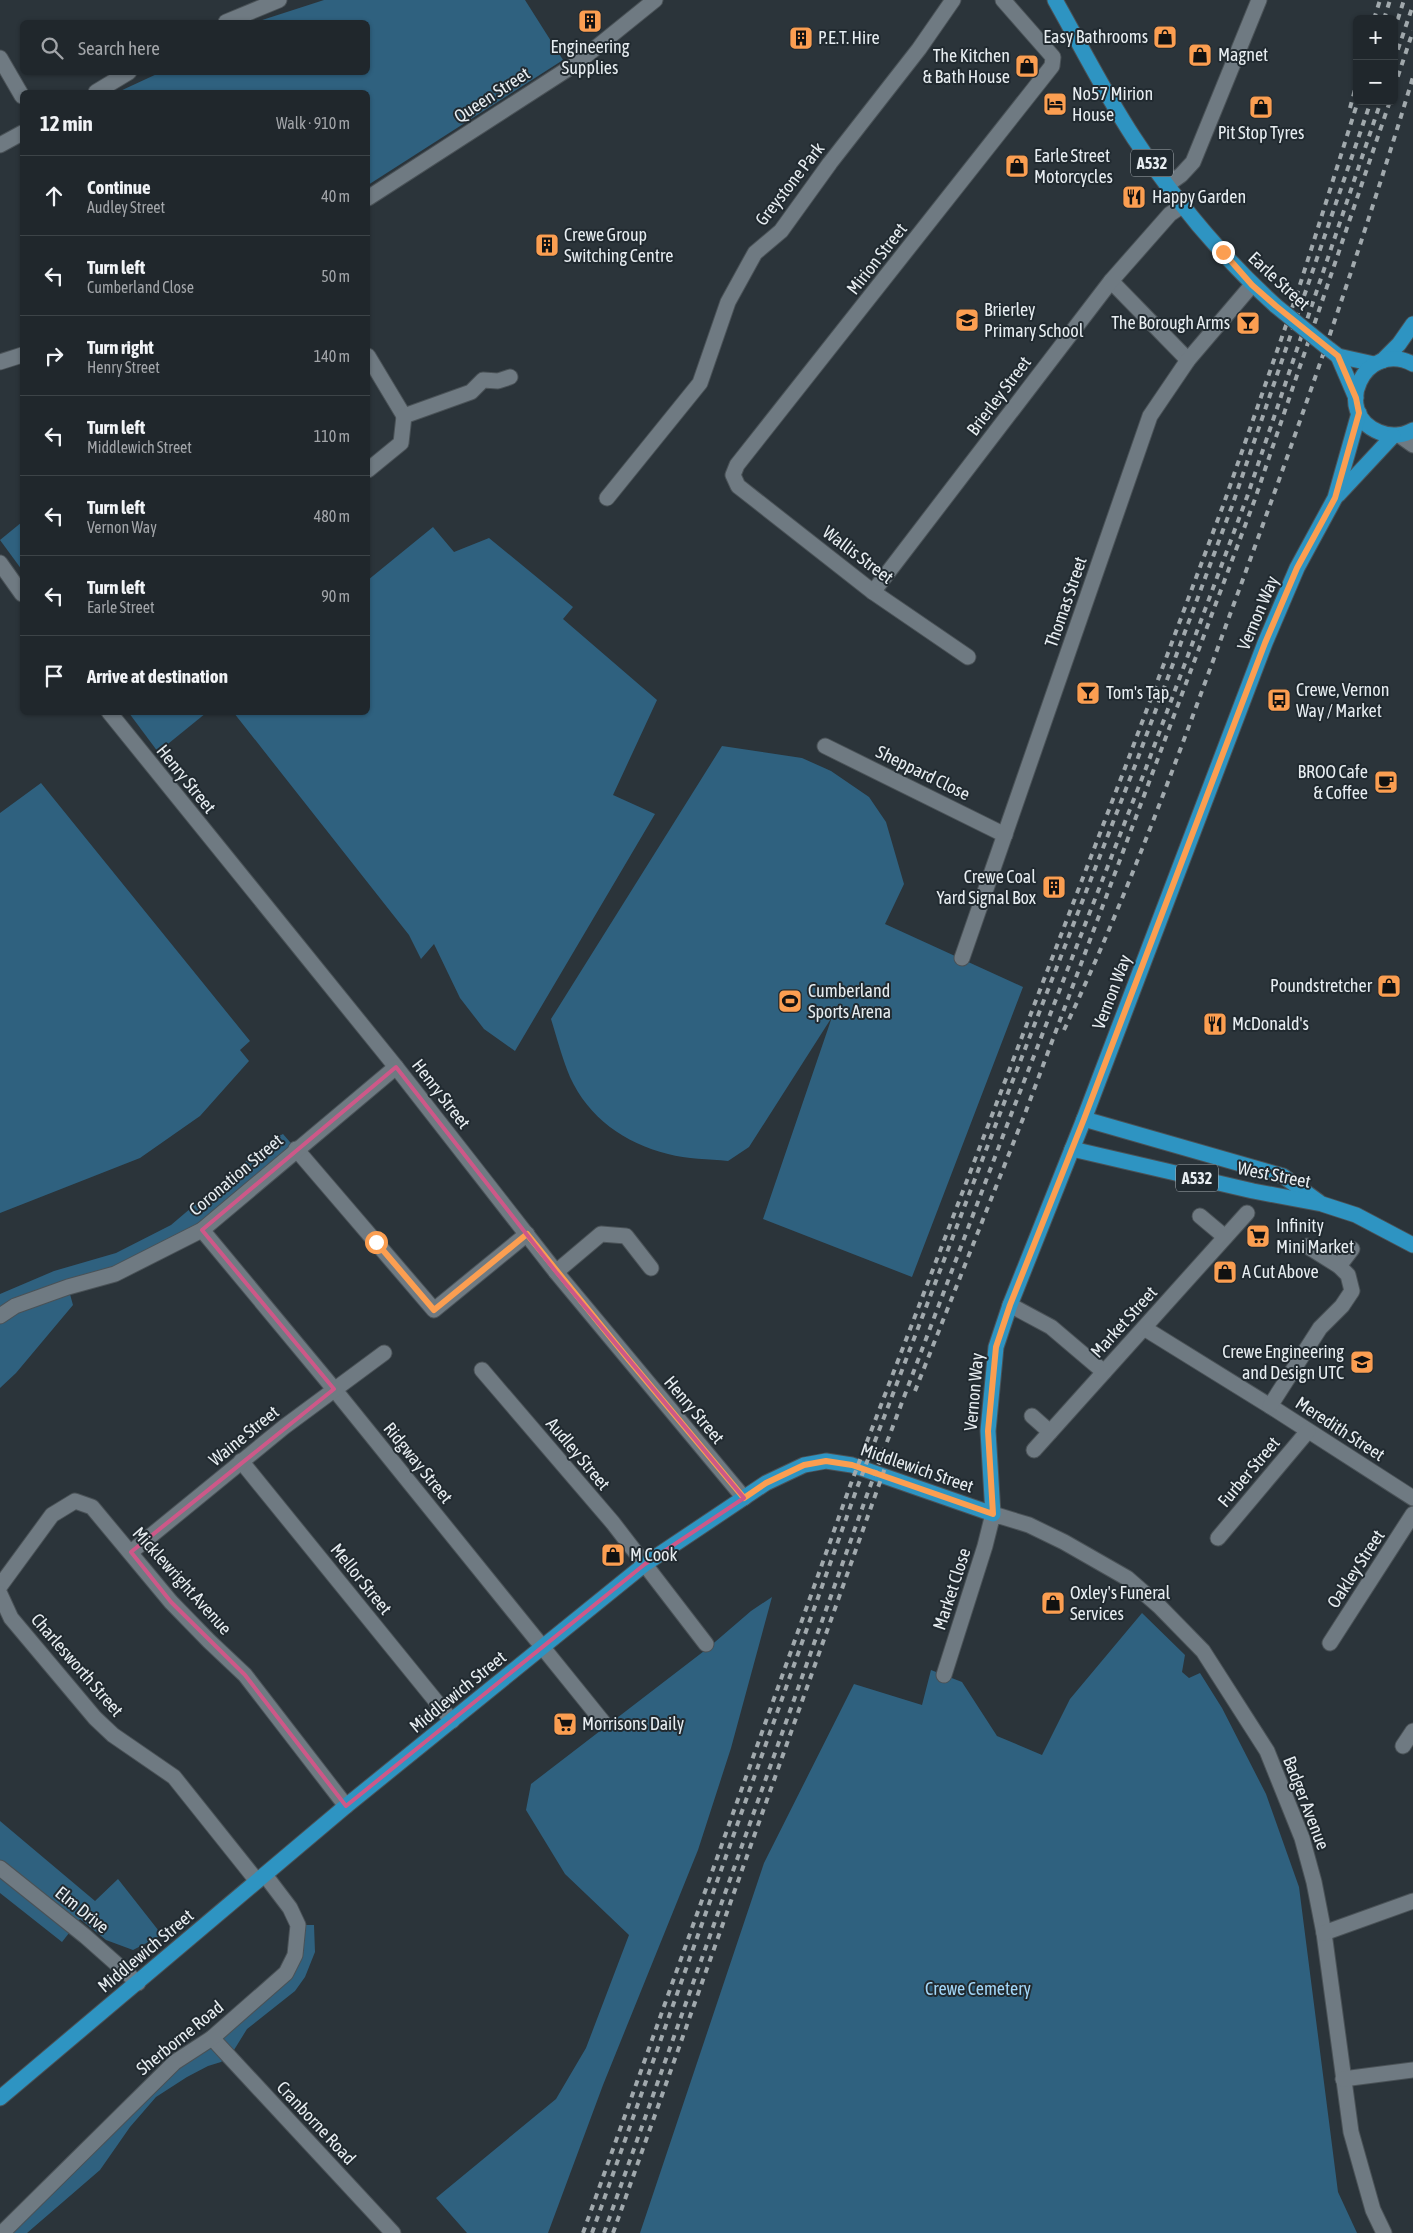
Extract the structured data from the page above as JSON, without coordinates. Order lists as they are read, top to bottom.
{
  "streets": {
    "main road": [
      "A532",
      "Earle Street",
      "Vernon Way",
      "West Street",
      "Middlewich Street"
    ],
    "street": [
      "Queen Street",
      "Greystone Park",
      "Mirion Street",
      "Brierley Street",
      "Wallis Street",
      "Thomas Street",
      "Sheppard Close",
      "Henry Street",
      "Coronation Street",
      "Market Street",
      "Meredith Street",
      "Waine Street",
      "Audley Street",
      "Ridgway Street",
      "Furber Street",
      "Oakley Street",
      "Mellor Street",
      "Micklewright Avenue",
      "Market Close",
      "Charlesworth Street",
      "Badger Avenue",
      "Elm Drive",
      "Sherborne Road",
      "Cranborne Road"
    ]
  },
  "crossings": [
    ["Mirion Street", "Wallis Street"],
    ["Earle Street", "Brierley Street"],
    ["Earle Street", "Thomas Street"],
    ["Earle Street", "Vernon Way"],
    ["Brierley Street", "Wallis Street"],
    ["Thomas Street", "Sheppard Close"],
    ["Vernon Way", "West Street"],
    ["Vernon Way", "Middlewich Street"],
    ["Vernon Way", "Market Close"],
    ["Vernon Way", "Badger Avenue"],
    ["Henry Street", "Coronation Street"],
    ["Henry Street", "Middlewich Street"],
    ["Coronation Street", "Ridgway Street"],
    ["Market Street", "Meredith Street"],
    ["Meredith Street", "Furber Street"],
    ["Waine Street", "Ridgway Street"],
    ["Waine Street", "Mellor Street"],
    ["Waine Street", "Micklewright Avenue"],
    ["Audley Street", "Middlewich Street"],
    ["Ridgway Street", "Middlewich Street"],
    ["Middlewich Street", "Mellor Street"],
    ["Middlewich Street", "Micklewright Avenue"],
    ["Middlewich Street", "Market Close"],
    ["Middlewich Street", "Charlesworth Street"],
    ["Middlewich Street", "Badger Avenue"],
    ["Middlewich Street", "Elm Drive"],
    ["Middlewich Street", "Sherborne Road"],
    ["Market Close", "Badger Avenue"],
    ["Charlesworth Street", "Sherborne Road"],
    ["Sherborne Road", "Cranborne Road"]
  ],
  "parks": ["Crewe Cemetery"],
  "places": {
    "building": [
      "Engineering Supplies",
      "P.E.T. Hire",
      "Crewe Group Switching Centre",
      "Crewe Coal Yard Signal Box"
    ],
    "shop": [
      "Easy Bathrooms",
      "Magnet",
      "The Kitchen & Bath House",
      "Pit Stop Tyres",
      "Earle Street Motorcycles",
      "Poundstretcher",
      "A Cut Above",
      "M Cook",
      "Oxley's Funeral Services"
    ],
    "hotel": ["No57 Mirion House"],
    "restaurant": ["Happy Garden", "McDonald's"],
    "school or university": ["Brierley Primary School", "Crewe Engineering and Design UTC"],
    "bar": ["The Borough Arms", "Tom's Tap"],
    "bus stop": ["Crewe, Vernon Way / Market"],
    "cafe": ["BROO Cafe & Coffee"],
    "sports": ["Cumberland Sports Arena"],
    "supermarket": ["Infinity Mini Market", "Morrisons Daily"]
  },
  "page": {
    "map_buttons": ["+", "−"],
    "search": "Search here",
    "heading": ["12 min", "Walk · 910 m"],
    "list": [
      ["Continue", "Audley Street", "40 m"],
      ["Turn left", "Cumberland Close", "50 m"],
      ["Turn right", "Henry Street", "140 m"],
      ["Turn left", "Middlewich Street", "110 m"],
      ["Turn left", "Vernon Way", "480 m"],
      ["Turn left", "Earle Street", "90 m"],
      "Arrive at destination"
    ]
  }
}
